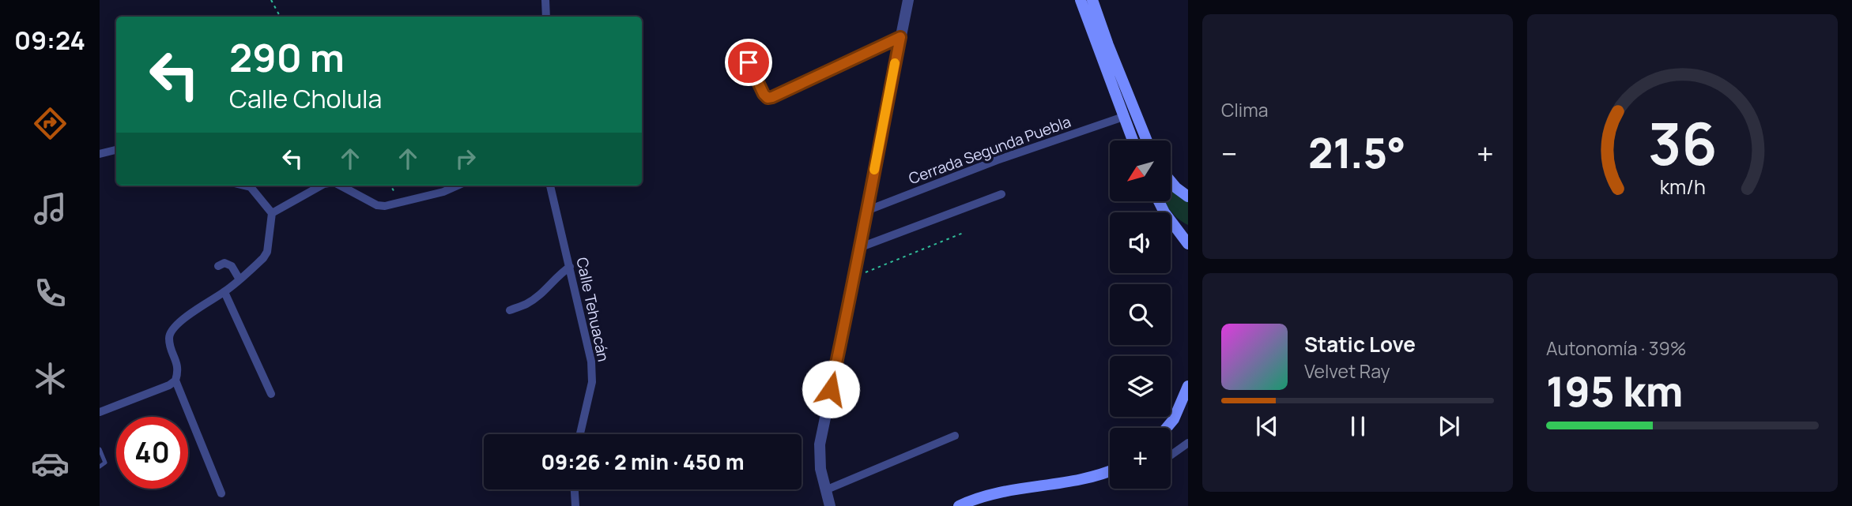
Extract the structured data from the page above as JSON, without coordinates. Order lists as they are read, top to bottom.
{
  "streets": {
    "street": ["Cerrada Segunda Puebla", "Calle Tehuacán"]
  },
  "north": "bottom left",
  "page": {
    "tabs": "09:24",
    "tile": [
      "Clima",
      ["Autonomía · 39%", "195 km"]
    ],
    "turn": ["290 m", "Calle Cholula"],
    "heat": ["−", "21.5°", "+"],
    "map_buttons": "+",
    "song": ["Static Love", "Velvet Ray"],
    "limit": "40",
    "trip": "09:26 · 2 min · 450 m",
    "gauge": ["36", "km/h"]
  }
}
